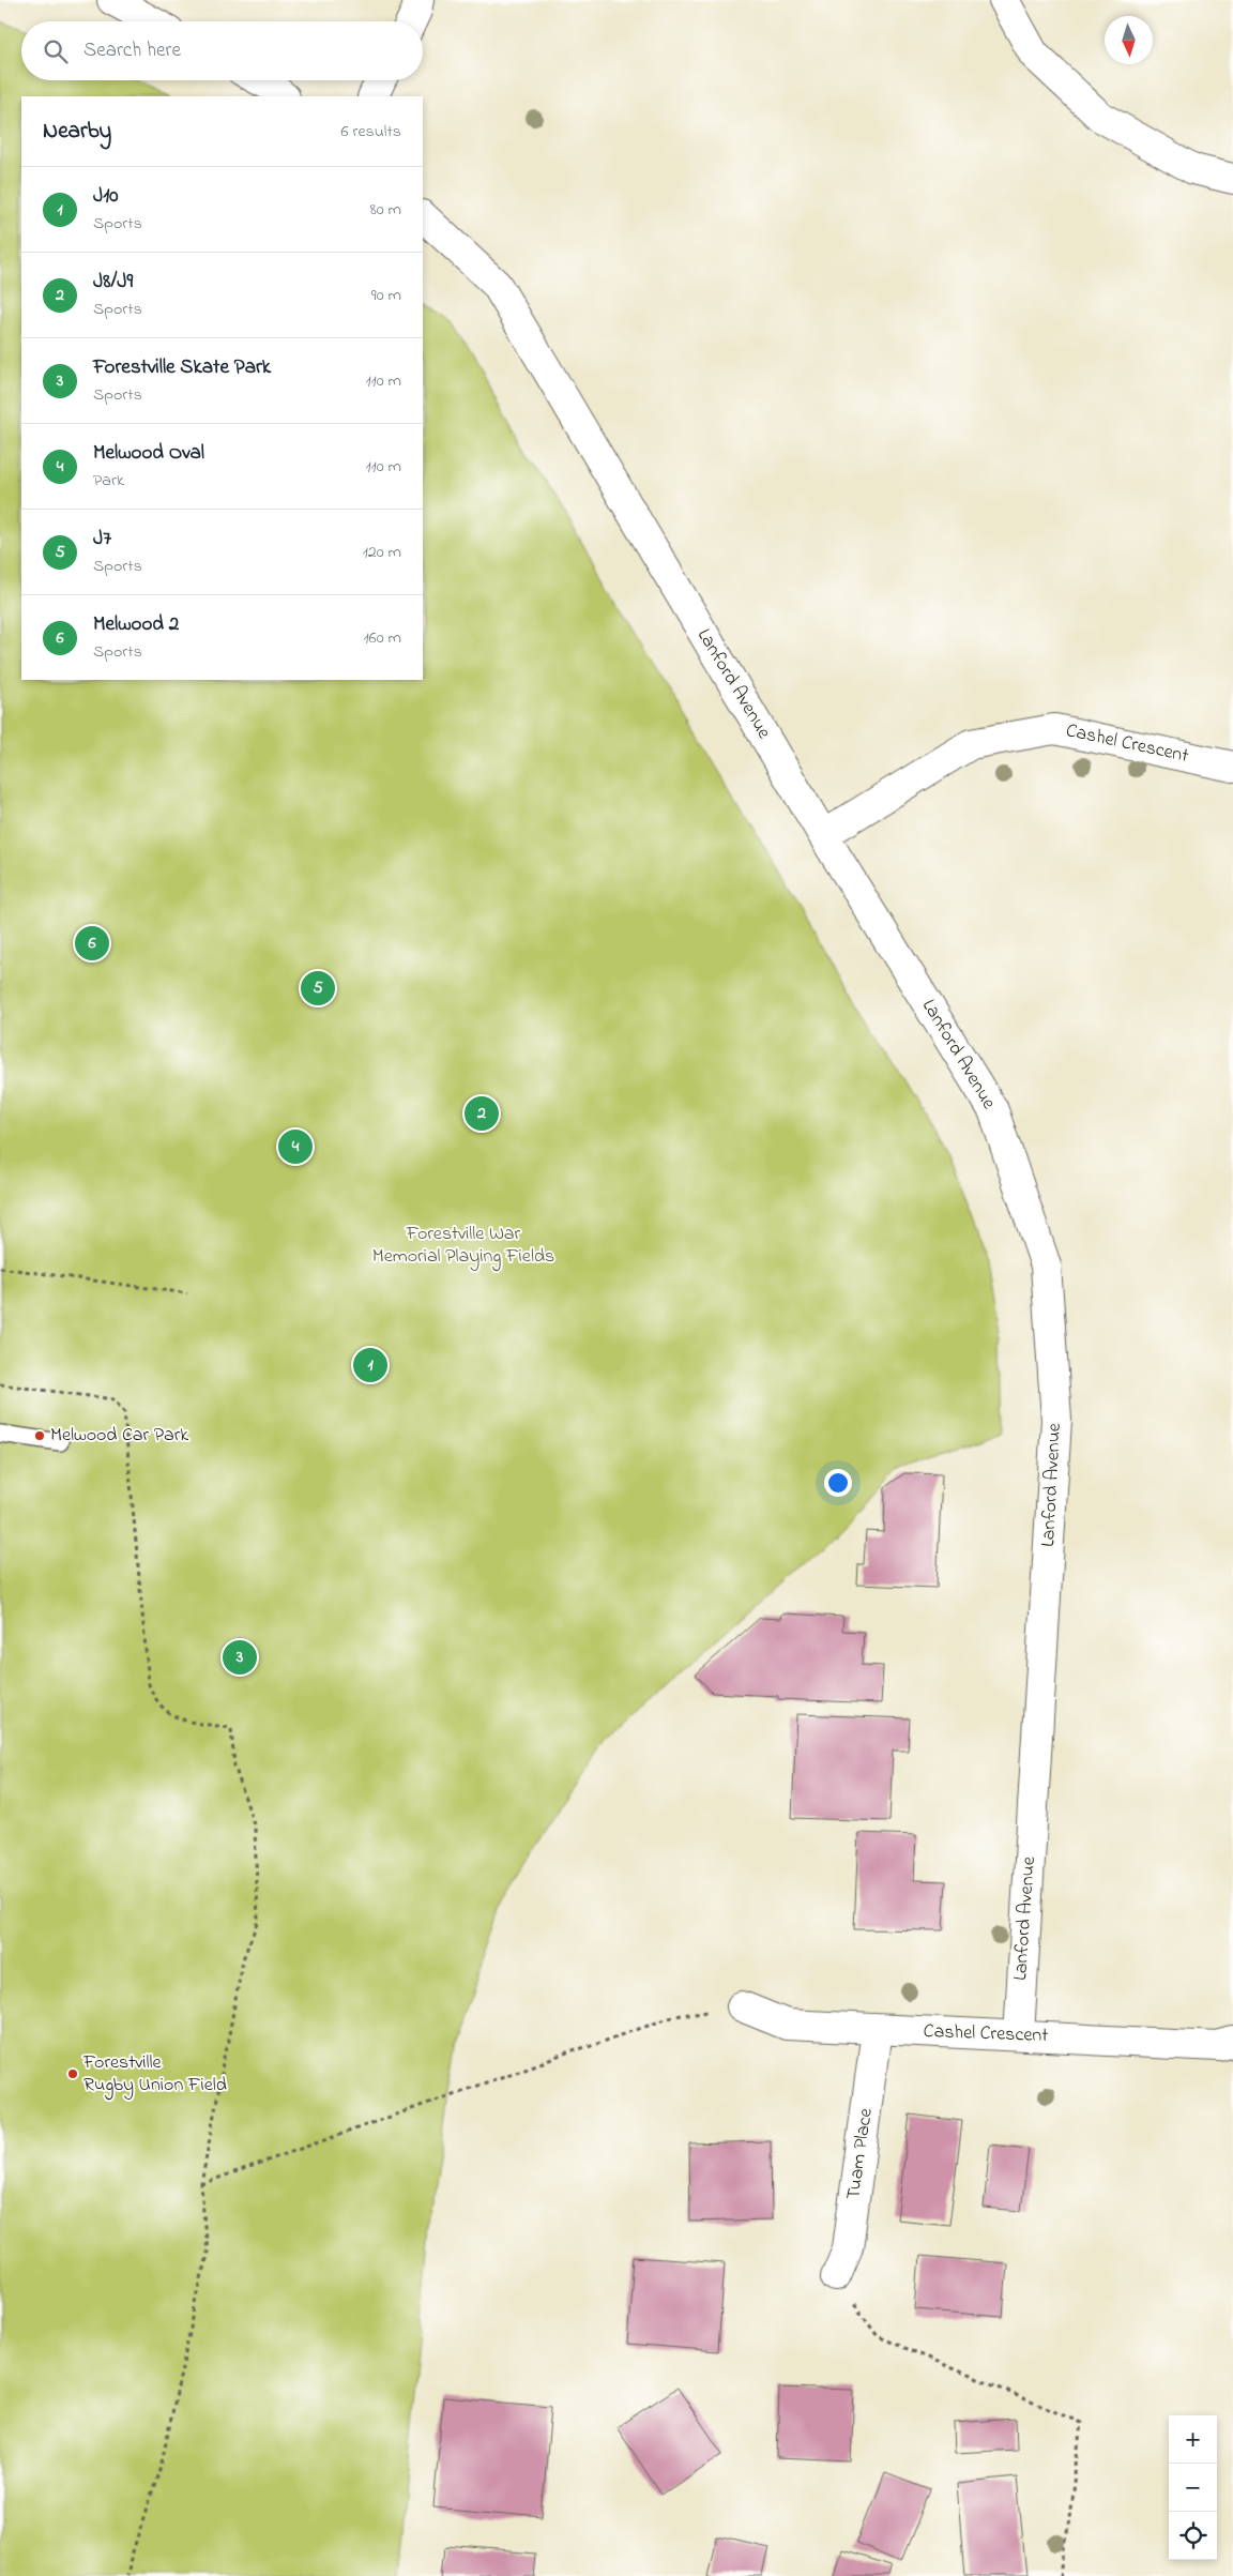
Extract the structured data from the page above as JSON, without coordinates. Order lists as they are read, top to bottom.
{
  "streets": {
    "street": ["Lanford Avenue", "Cashel Crescent", "Tuam Place"]
  },
  "crossings": [
    ["Lanford Avenue", "Cashel Crescent"],
    ["Cashel Crescent", "Tuam Place"]
  ],
  "parks": ["Forestville War Memorial Playing Fields"],
  "places": ["Melwood Car Park", "Forestville Rugby Union Field"],
  "north": "bottom",
  "page": {
    "search": "Search here",
    "heading": ["Nearby", "6 results"],
    "list": [
      {
        "mark": "1",
        "name": "J10",
        "note": "Sports",
        "value": "80 m"
      },
      {
        "mark": "2",
        "name": "J8/J9",
        "note": "Sports",
        "value": "90 m"
      },
      {
        "mark": "3",
        "name": "Forestville Skate Park",
        "note": "Sports",
        "value": "110 m"
      },
      {
        "mark": "4",
        "name": "Melwood Oval",
        "note": "Park",
        "value": "110 m"
      },
      {
        "mark": "5",
        "name": "J7",
        "note": "Sports",
        "value": "120 m"
      },
      {
        "mark": "6",
        "name": "Melwood 2",
        "note": "Sports",
        "value": "160 m"
      }
    ],
    "pins": [
      "6",
      "5",
      "2",
      "4",
      "1",
      "3"
    ],
    "map_buttons": ["+", "−"]
  }
}
